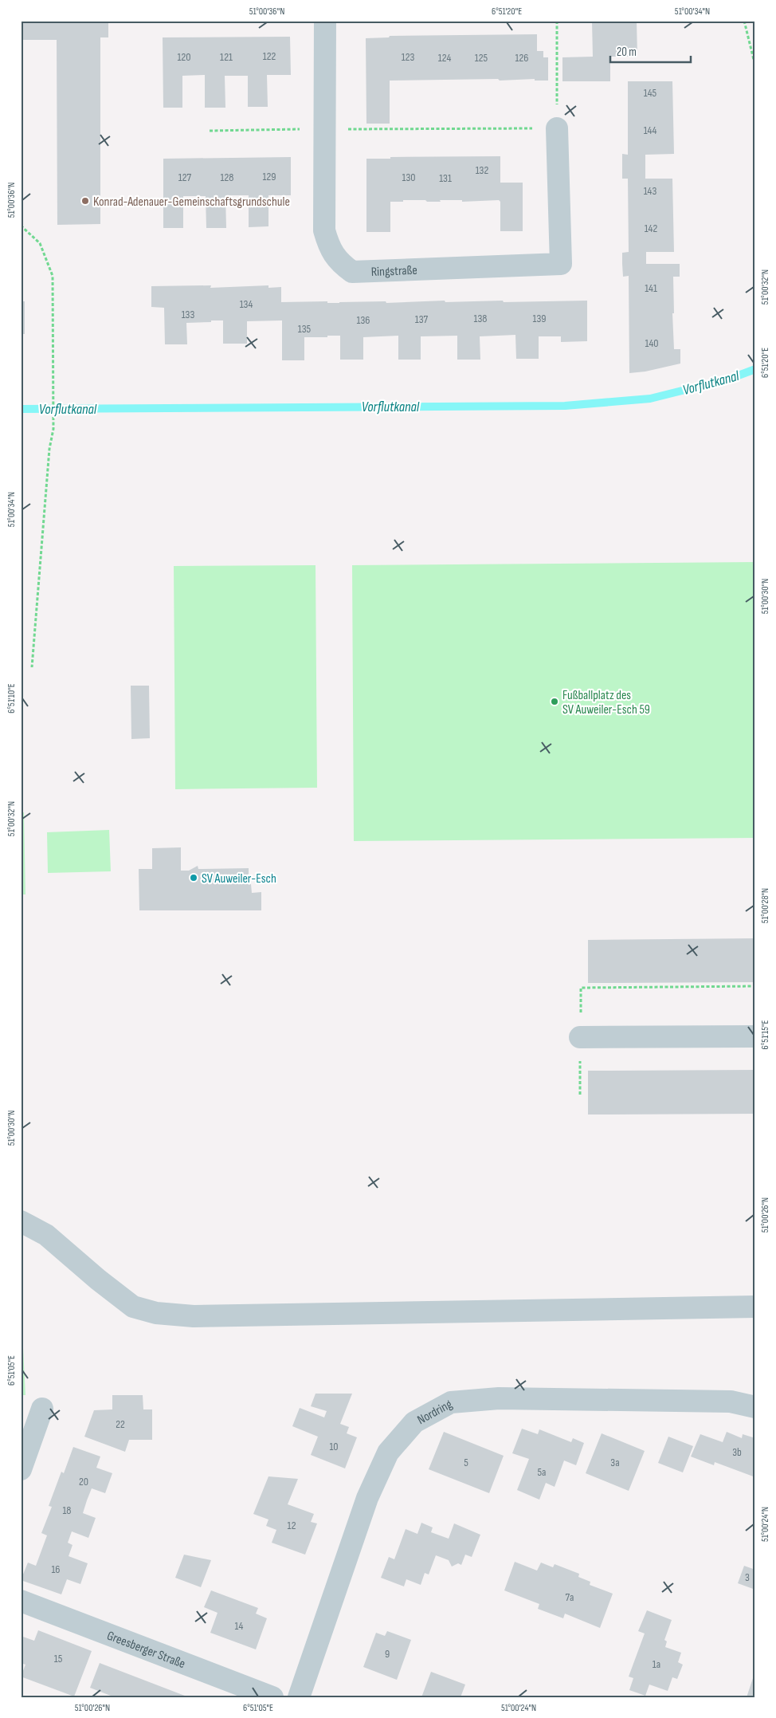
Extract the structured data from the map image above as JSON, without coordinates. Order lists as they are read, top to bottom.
{
  "streets": {
    "street": ["Ringstraße", "Nordring", "Greesberger Straße"]
  },
  "water": ["Vorflutkanal"],
  "places": ["Konrad-Adenauer-Gemeinschaftsgrundschule", "Fußballplatz des SV Auweiler-Esch 59", "SV Auweiler-Esch"],
  "house_numbers": [
    "122",
    "120",
    "121",
    "123",
    "124",
    "125",
    "126",
    "145",
    "144",
    "132",
    "129",
    "127",
    "128",
    "130",
    "131",
    "143",
    "142",
    "141",
    "134",
    "133",
    "138",
    "139",
    "137",
    "136",
    "135",
    "140",
    "22",
    "10",
    "3b",
    "5",
    "3a",
    "5a",
    "20",
    "18",
    "12",
    "16",
    "3",
    "7a",
    "14",
    "9",
    "15",
    "1a"
  ],
  "scale_bar": "20 m",
  "coordinates": [
    "51°00'36\"N",
    "6°51'20\"E",
    "51°00'34\"N",
    "51°00'32\"N",
    "51°00'30\"N",
    "6°51'10\"E",
    "51°00'28\"N",
    "6°51'15\"E",
    "51°00'26\"N",
    "6°51'05\"E",
    "51°00'24\"N"
  ]
}
